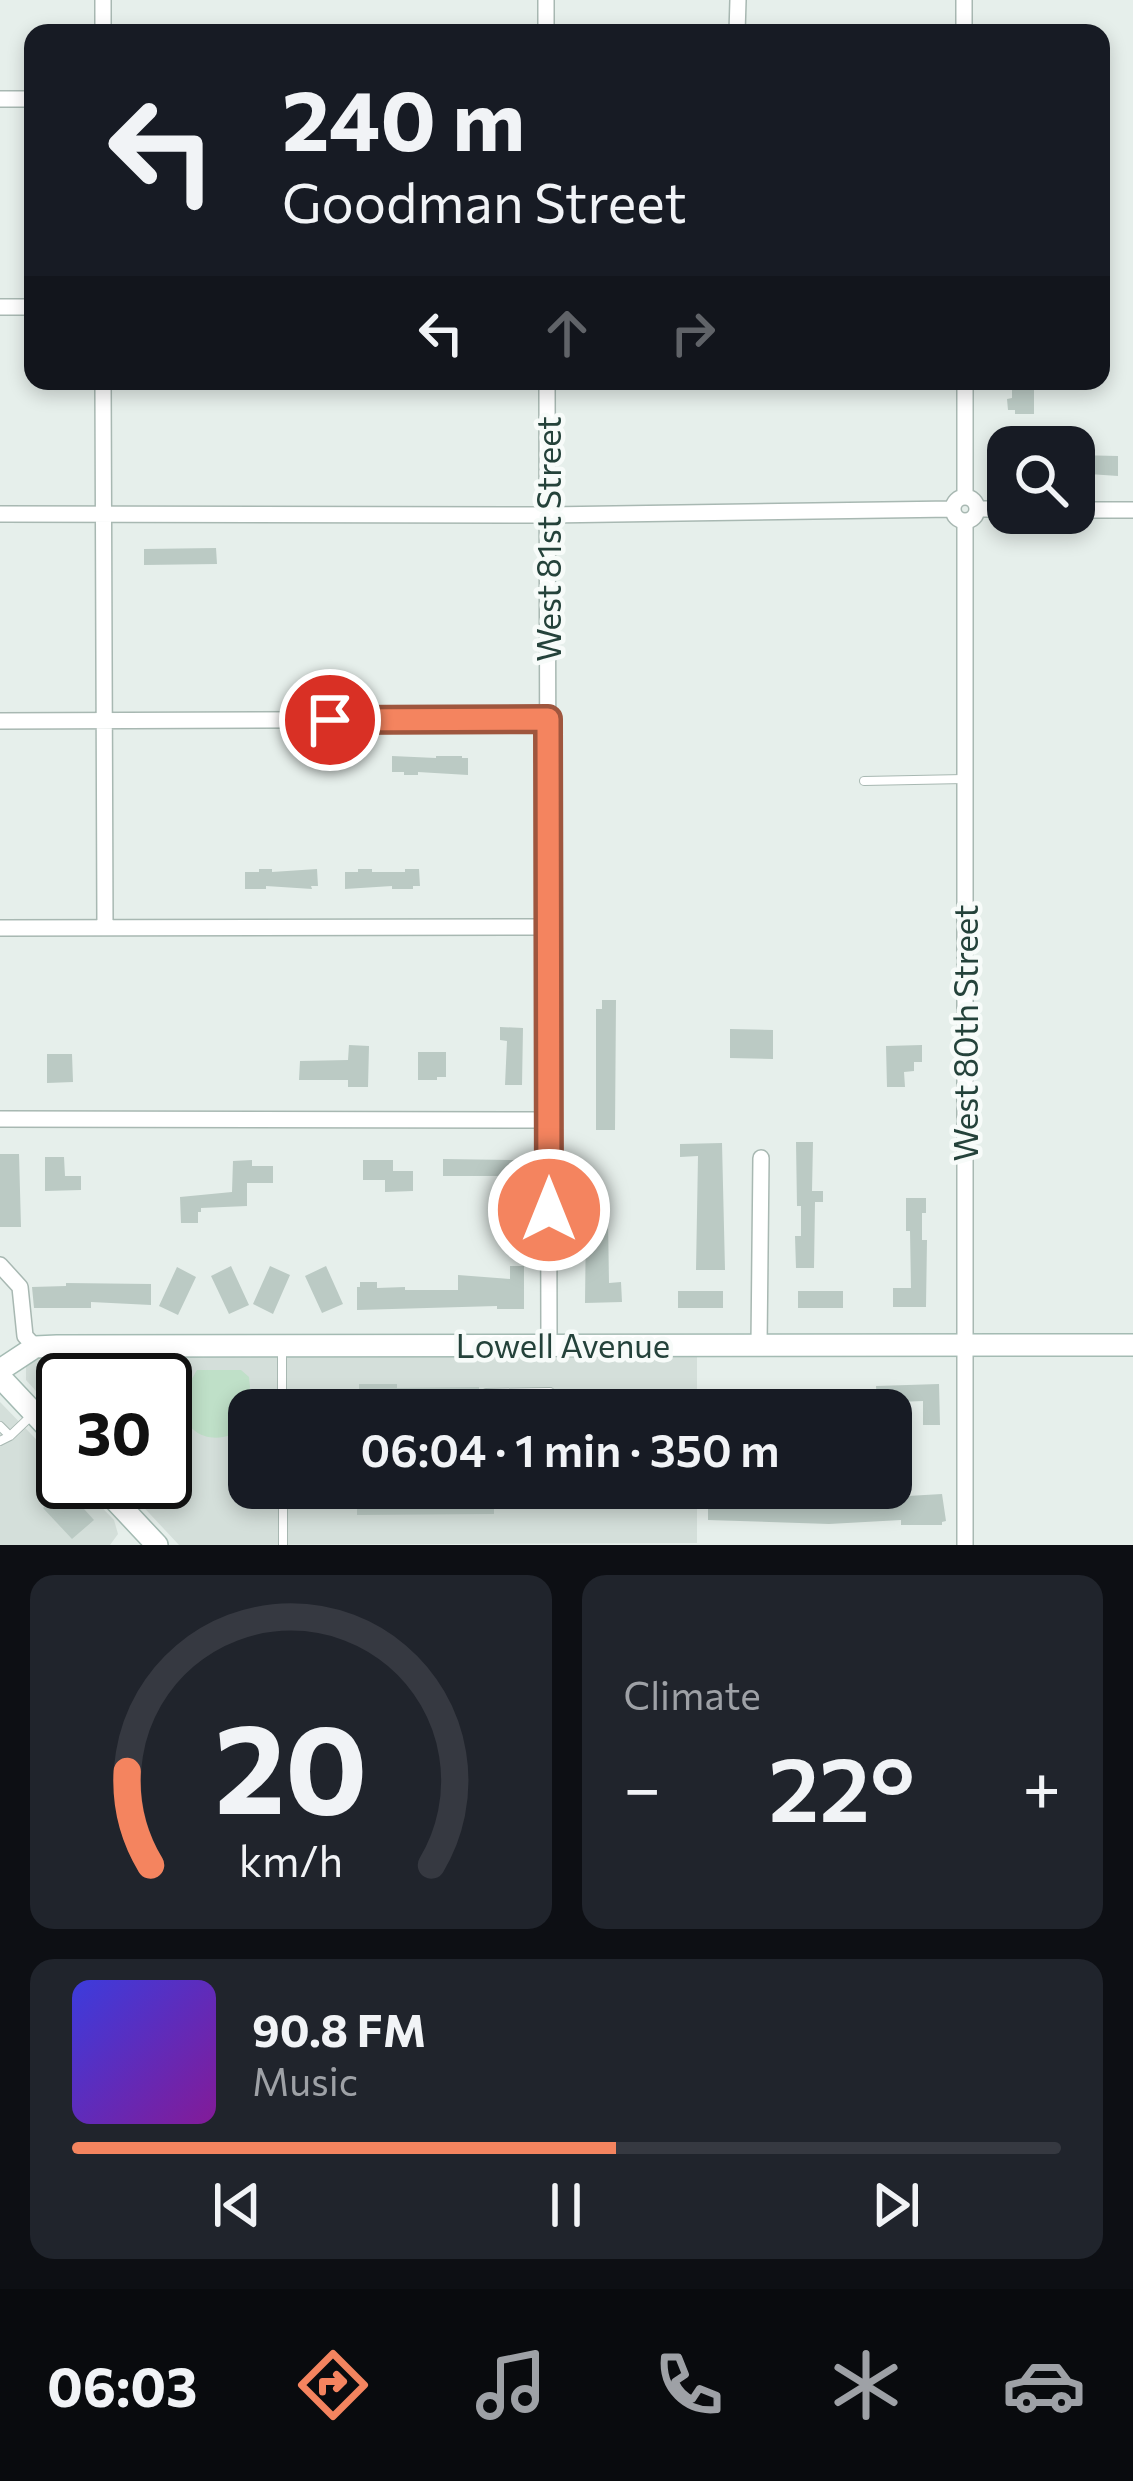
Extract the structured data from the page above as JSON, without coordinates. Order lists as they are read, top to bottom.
{
  "streets": {
    "street": ["West 81st Street", "West 80th Street", "Lowell Avenue"]
  },
  "crossings": [
    ["West 81st Street", "Lowell Avenue"],
    ["West 80th Street", "Lowell Avenue"]
  ],
  "page": {
    "turn": ["240 m", "Goodman Street"],
    "limit": "30",
    "trip": "06:04 · 1 min · 350 m",
    "tile": "Climate",
    "heat": ["−", "22°", "+"],
    "song": ["90.8 FM", "Music"],
    "tabs": "06:03",
    "gauge": ["20", "km/h"]
  }
}
